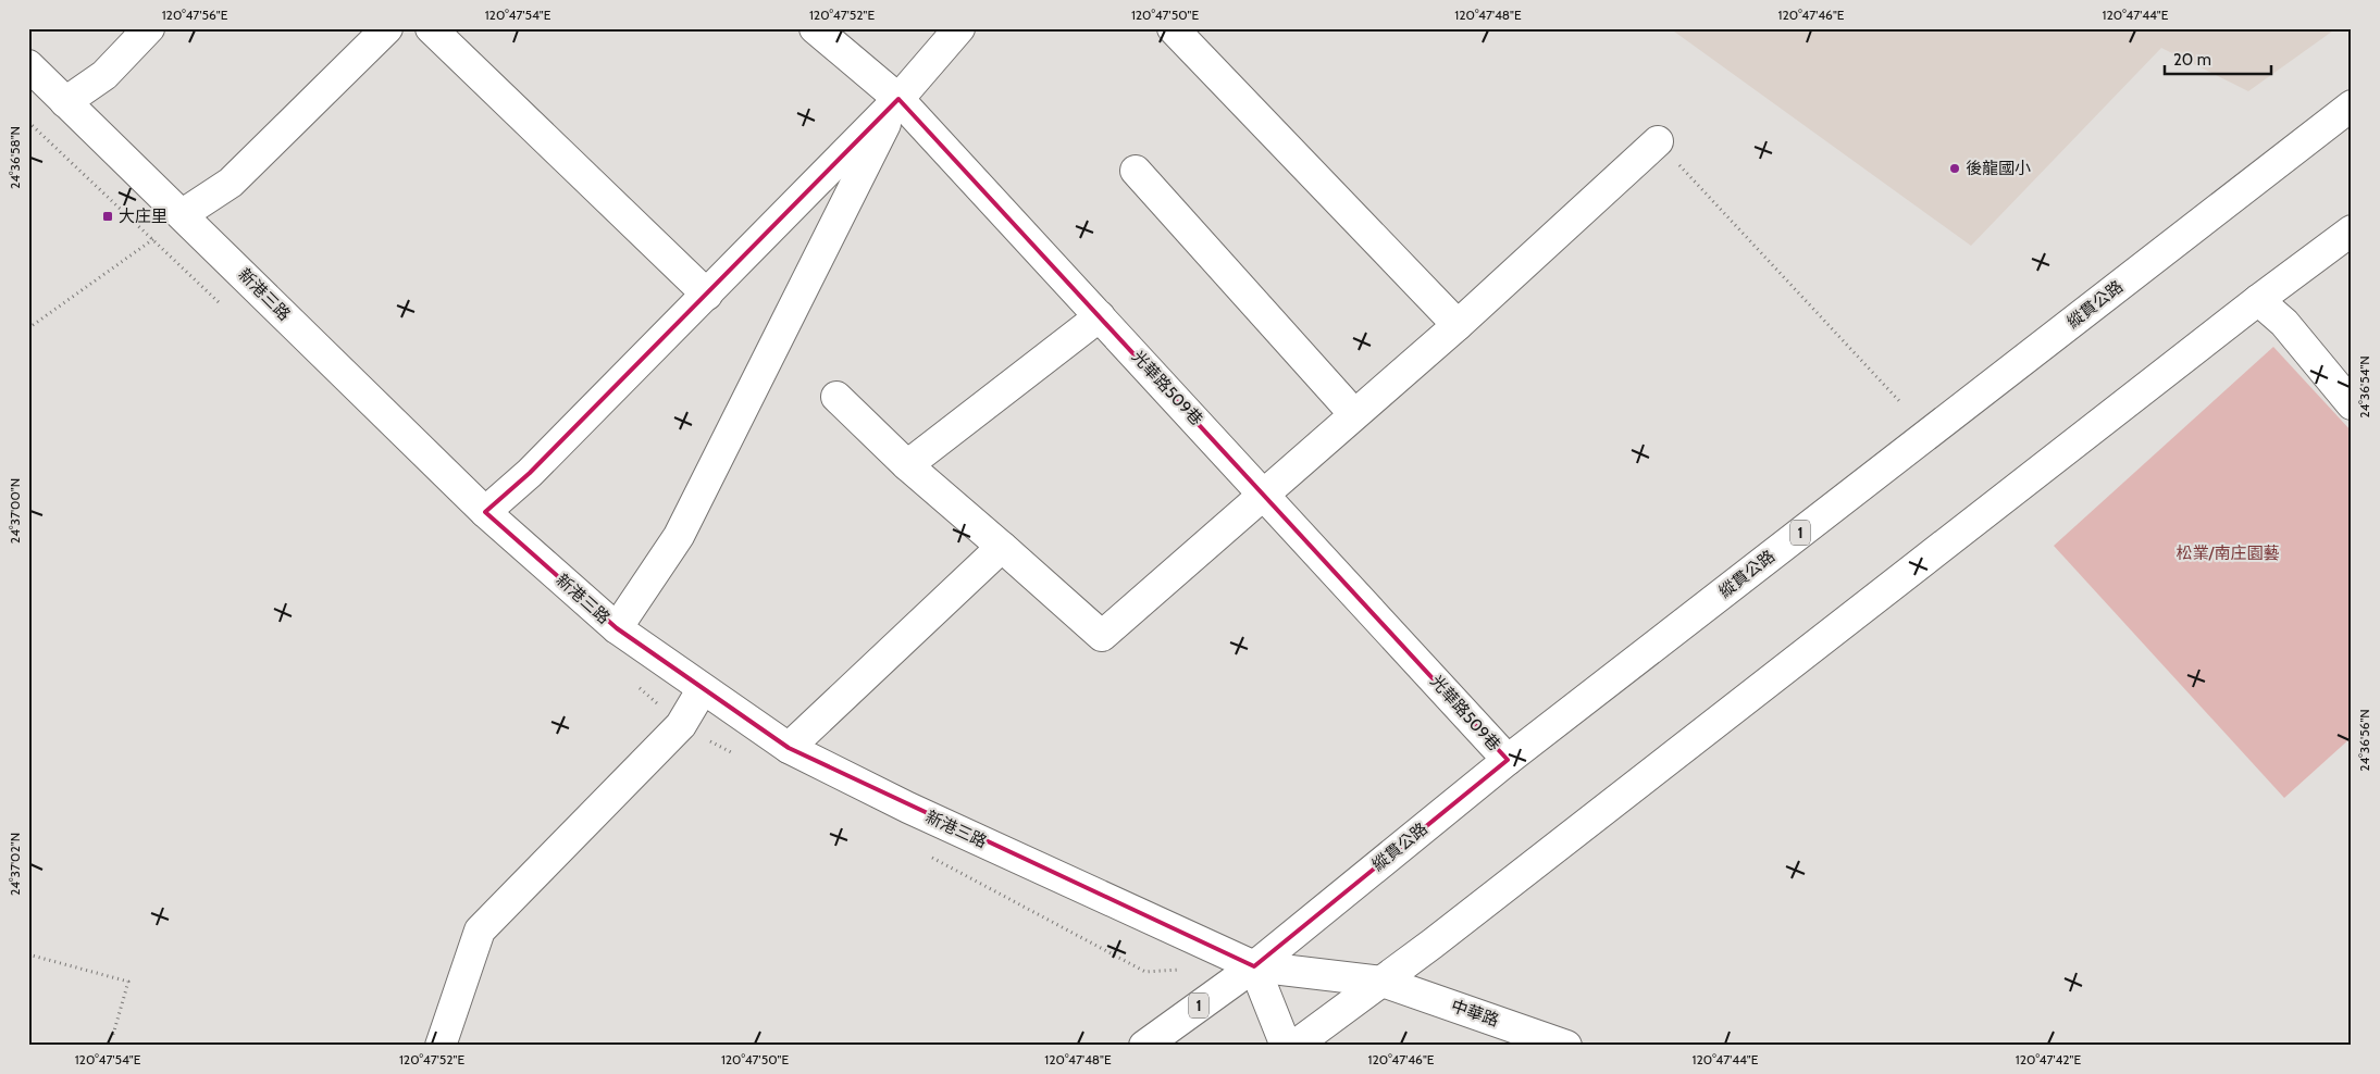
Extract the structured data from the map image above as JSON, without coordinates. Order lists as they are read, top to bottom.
{
  "streets": {
    "street": [
      "新港三路",
      "縱貫公路",
      "光華路509巷",
      "1",
      "中華路"
    ]
  },
  "crossings": [
    ["新港三路", "縱貫公路"],
    ["新港三路", "中華路"],
    ["縱貫公路", "光華路509巷"]
  ],
  "parks": ["松業/南庄園藝"],
  "places": {
    "other": ["後龍國小"],
    "transit": ["大庄里"]
  },
  "scale_bar": "20 m",
  "coordinates": [
    "120°47'56\"E",
    "120°47'54\"E",
    "120°47'52\"E",
    "120°47'50\"E",
    "120°47'48\"E",
    "120°47'46\"E",
    "120°47'44\"E",
    "24°36'58\"N",
    "24°36'54\"N",
    "24°37'00\"N",
    "24°36'56\"N",
    "24°37'02\"N",
    "120°47'42\"E"
  ]
}
